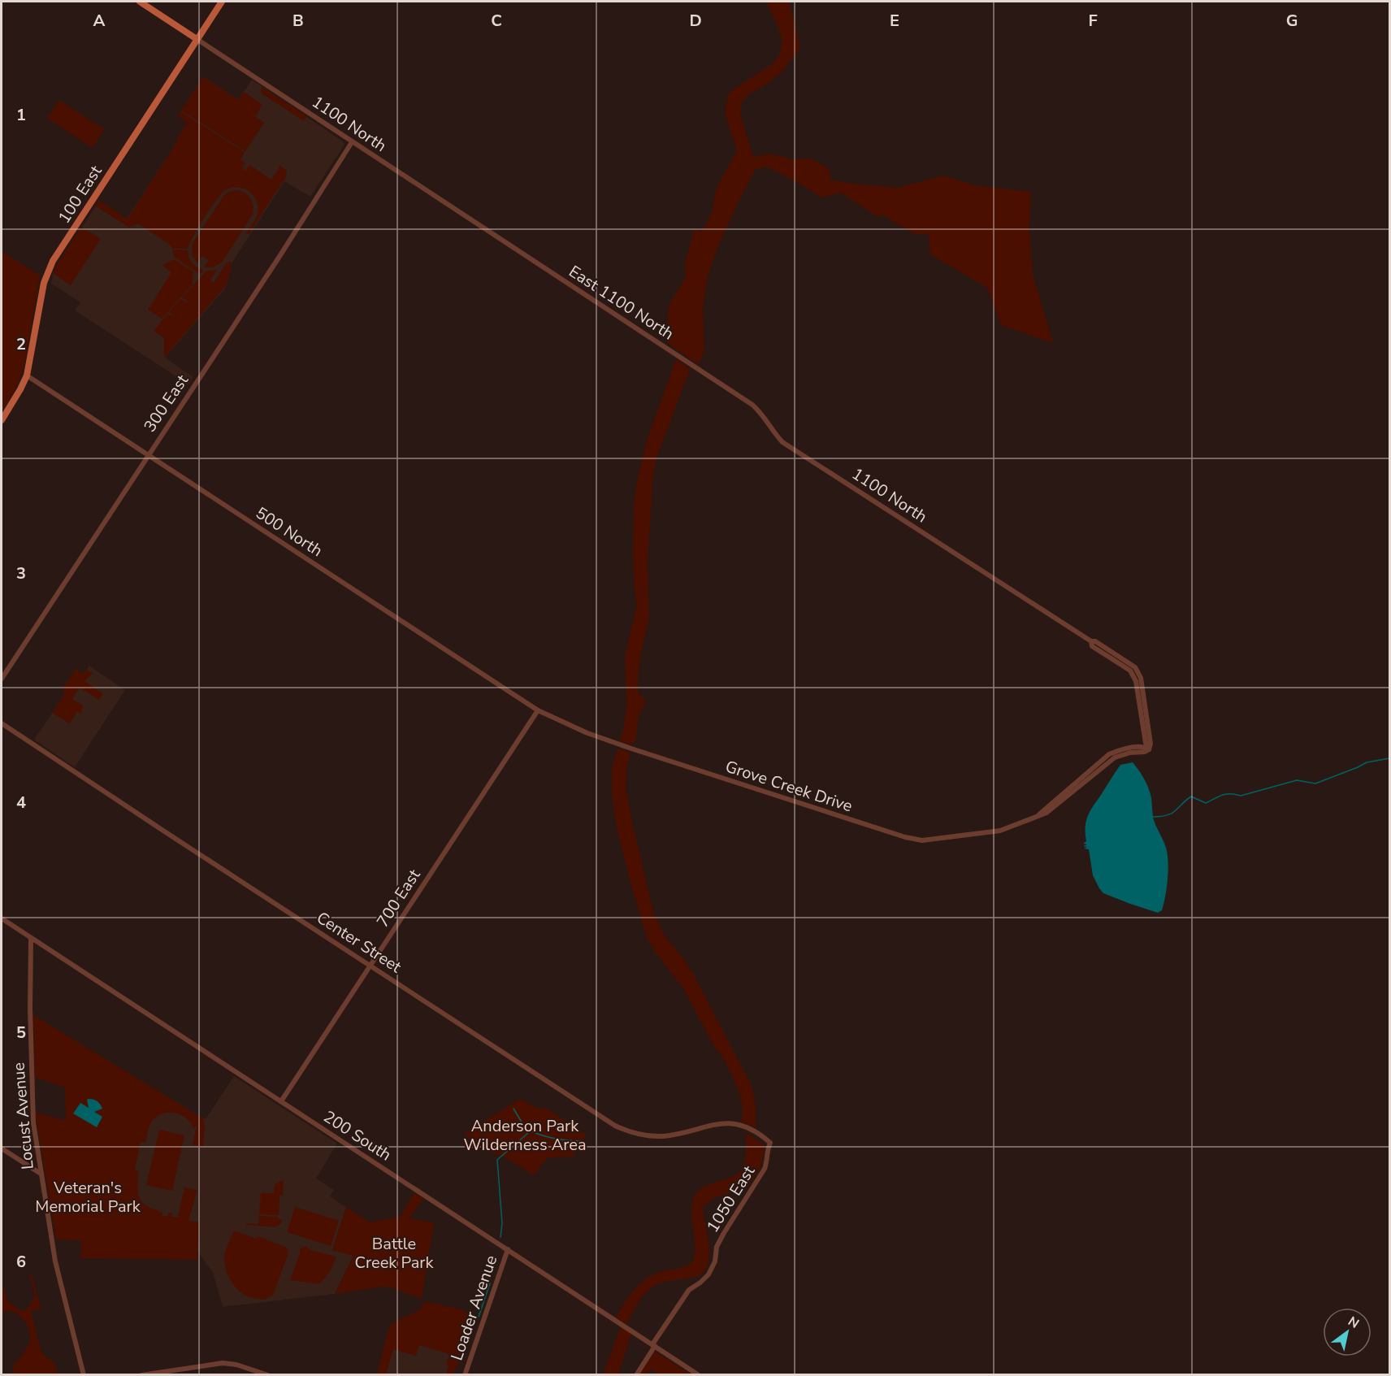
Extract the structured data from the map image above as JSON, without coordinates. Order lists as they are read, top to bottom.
{
  "streets": {
    "main road": ["1100 North", "100 East"],
    "street": [
      "East 1100 North",
      "300 East",
      "500 North",
      "Grove Creek Drive",
      "700 East",
      "Center Street",
      "Locust Avenue",
      "200 South",
      "1050 East",
      "Loader Avenue"
    ]
  },
  "crossings": [
    ["1100 North", "100 East"],
    ["1100 North", "East 1100 North"],
    ["1100 North", "300 East"],
    ["1100 North", "Grove Creek Drive"],
    ["100 East", "500 North"],
    ["300 East", "500 North"],
    ["500 North", "Grove Creek Drive"],
    ["500 North", "700 East"],
    ["Grove Creek Drive", "700 East"],
    ["700 East", "Center Street"],
    ["700 East", "200 South"],
    ["Center Street", "1050 East"],
    ["Locust Avenue", "200 South"],
    ["200 South", "1050 East"],
    ["200 South", "Loader Avenue"]
  ],
  "parks": ["Anderson Park Wilderness Area", "Veteran's Memorial Park", "Battle Creek Park"],
  "north": "top right",
  "grid": {
    "columns": [
      "A",
      "B",
      "C",
      "D",
      "E",
      "F",
      "G"
    ],
    "rows": [
      "1",
      "2",
      "3",
      "4",
      "5",
      "6"
    ]
  }
}
